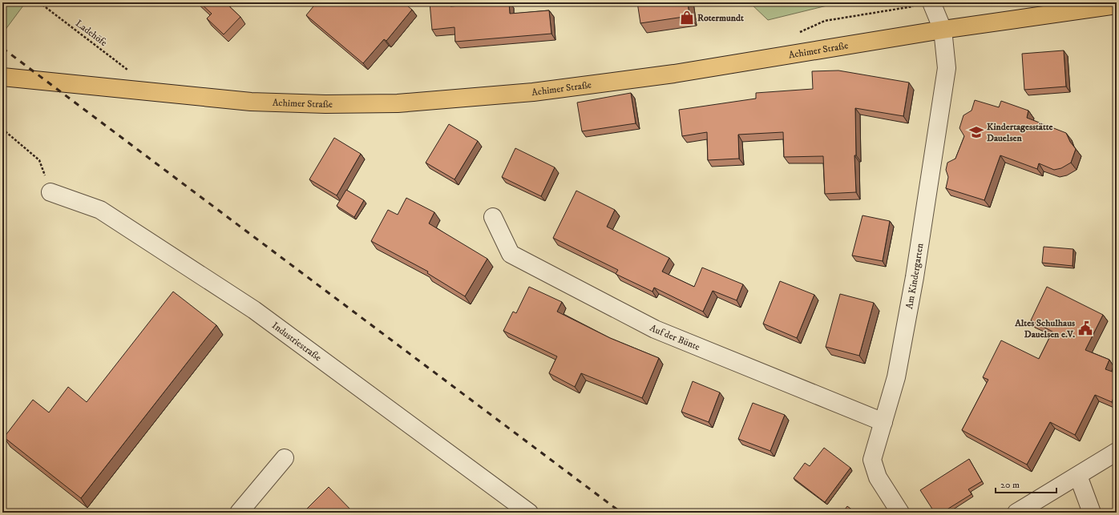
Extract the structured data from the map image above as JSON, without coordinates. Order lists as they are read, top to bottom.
{
  "streets": {
    "main road": ["Achimer Straße"],
    "street": ["Am Kindergarten", "Auf der Bünte", "Industriestraße"],
    "path": ["Ladehöfe"]
  },
  "crossings": [
    ["Achimer Straße", "Am Kindergarten"],
    ["Am Kindergarten", "Auf der Bünte"]
  ],
  "places": {
    "shop": ["Rotermundt"],
    "school or university": ["Kindertagesstätte Dauelsen"],
    "public building": ["Altes Schulhaus Dauelsen e.V."]
  },
  "scale_bar": "20 m"
}
